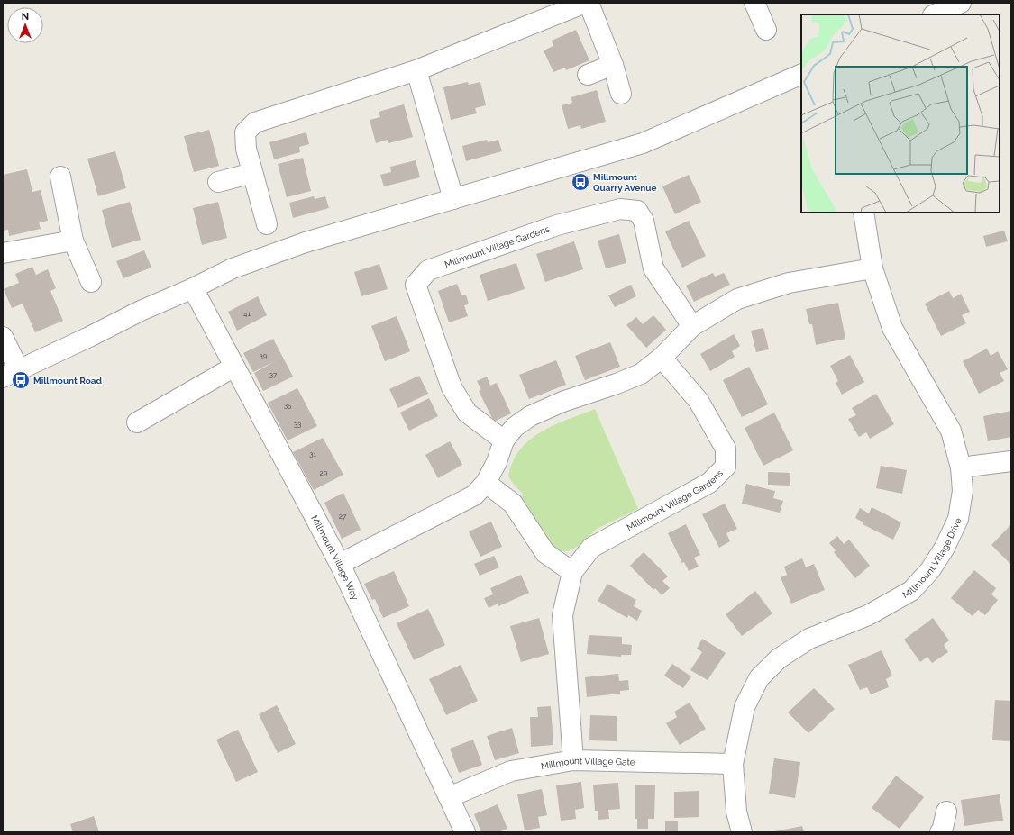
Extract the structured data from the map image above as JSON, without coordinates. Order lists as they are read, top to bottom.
{
  "streets": {
    "street": [
      "Millmount Village Gardens",
      "Millmount Village Drive",
      "Millmount Village Way",
      "Millmount Village Gate"
    ]
  },
  "crossings": [
    ["Millmount Village Gardens", "Millmount Village Gate"],
    ["Millmount Village Drive", "Millmount Village Gate"],
    ["Millmount Village Way", "Millmount Village Gate"]
  ],
  "places": {
    "bus stop": ["Millmount Quarry Avenue", "Millmount Road"]
  },
  "house_numbers": [
    "41",
    "39",
    "37",
    "35",
    "33",
    "31",
    "29",
    "27"
  ],
  "north": "top"
}
